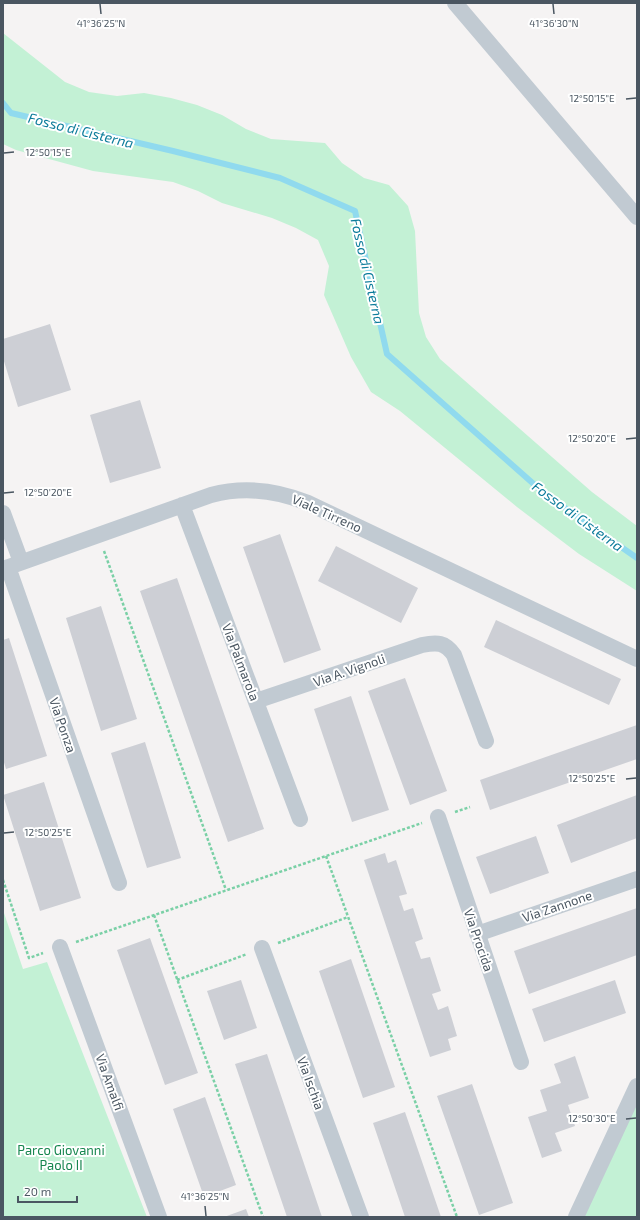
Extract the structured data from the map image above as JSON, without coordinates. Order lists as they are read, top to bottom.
{
  "streets": {
    "street": [
      "Viale Tirreno",
      "Via Palmarola",
      "Via A. Vignoli",
      "Via Ponza",
      "Via Zannone",
      "Via Procida",
      "Via Amalfi",
      "Via Ischia"
    ]
  },
  "crossings": [
    ["Viale Tirreno", "Via Palmarola"],
    ["Viale Tirreno", "Via Ponza"],
    ["Via Palmarola", "Via A. Vignoli"],
    ["Via Zannone", "Via Procida"]
  ],
  "water": ["Fosso di Cisterna"],
  "parks": ["Parco Giovanni Paolo II"],
  "scale_bar": "20 m",
  "coordinates": [
    "41°36'25\"N",
    "41°36'30\"N",
    "12°50'15\"E",
    "12°50'20\"E",
    "12°50'25\"E",
    "12°50'30\"E"
  ]
}
